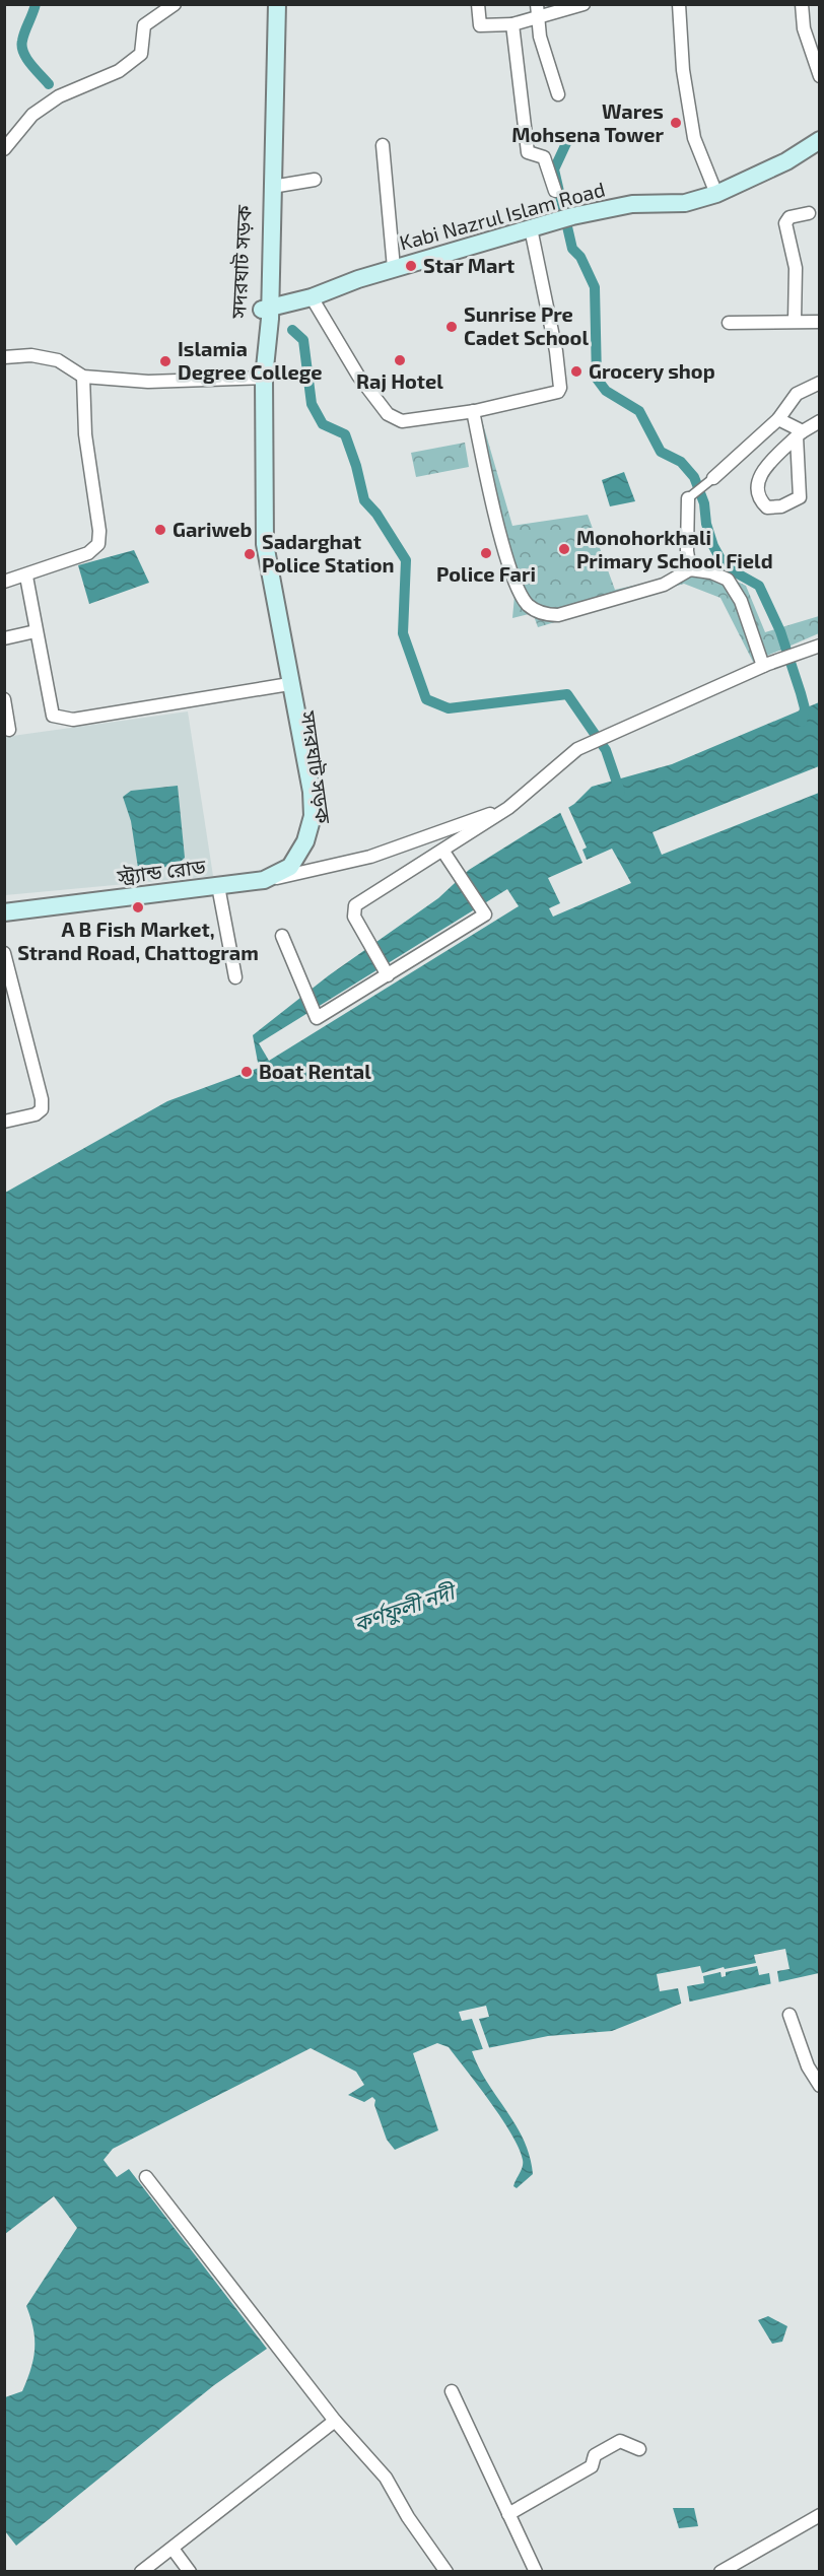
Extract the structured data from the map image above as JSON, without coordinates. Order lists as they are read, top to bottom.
{
  "streets": {
    "main road": ["Kabi Nazrul Islam Road", "সদরঘাট সড়ক", "স্ট্র্যান্ড রোড"]
  },
  "crossings": [
    ["Kabi Nazrul Islam Road", "সদরঘাট সড়ক"],
    ["সদরঘাট সড়ক", "স্ট্র্যান্ড রোড"]
  ],
  "water": ["কর্ণফুলী নদী"],
  "places": [
    "Wares Mohsena Tower",
    "Star Mart",
    "Sunrise Pre Cadet School",
    "Raj Hotel",
    "Islamia Degree College",
    "Grocery shop",
    "Gariweb",
    "Monohorkhali Primary School Field",
    "Police Fari",
    "Sadarghat Police Station",
    "A B Fish Market, Strand Road, Chattogram",
    "Boat Rental"
  ]
}
